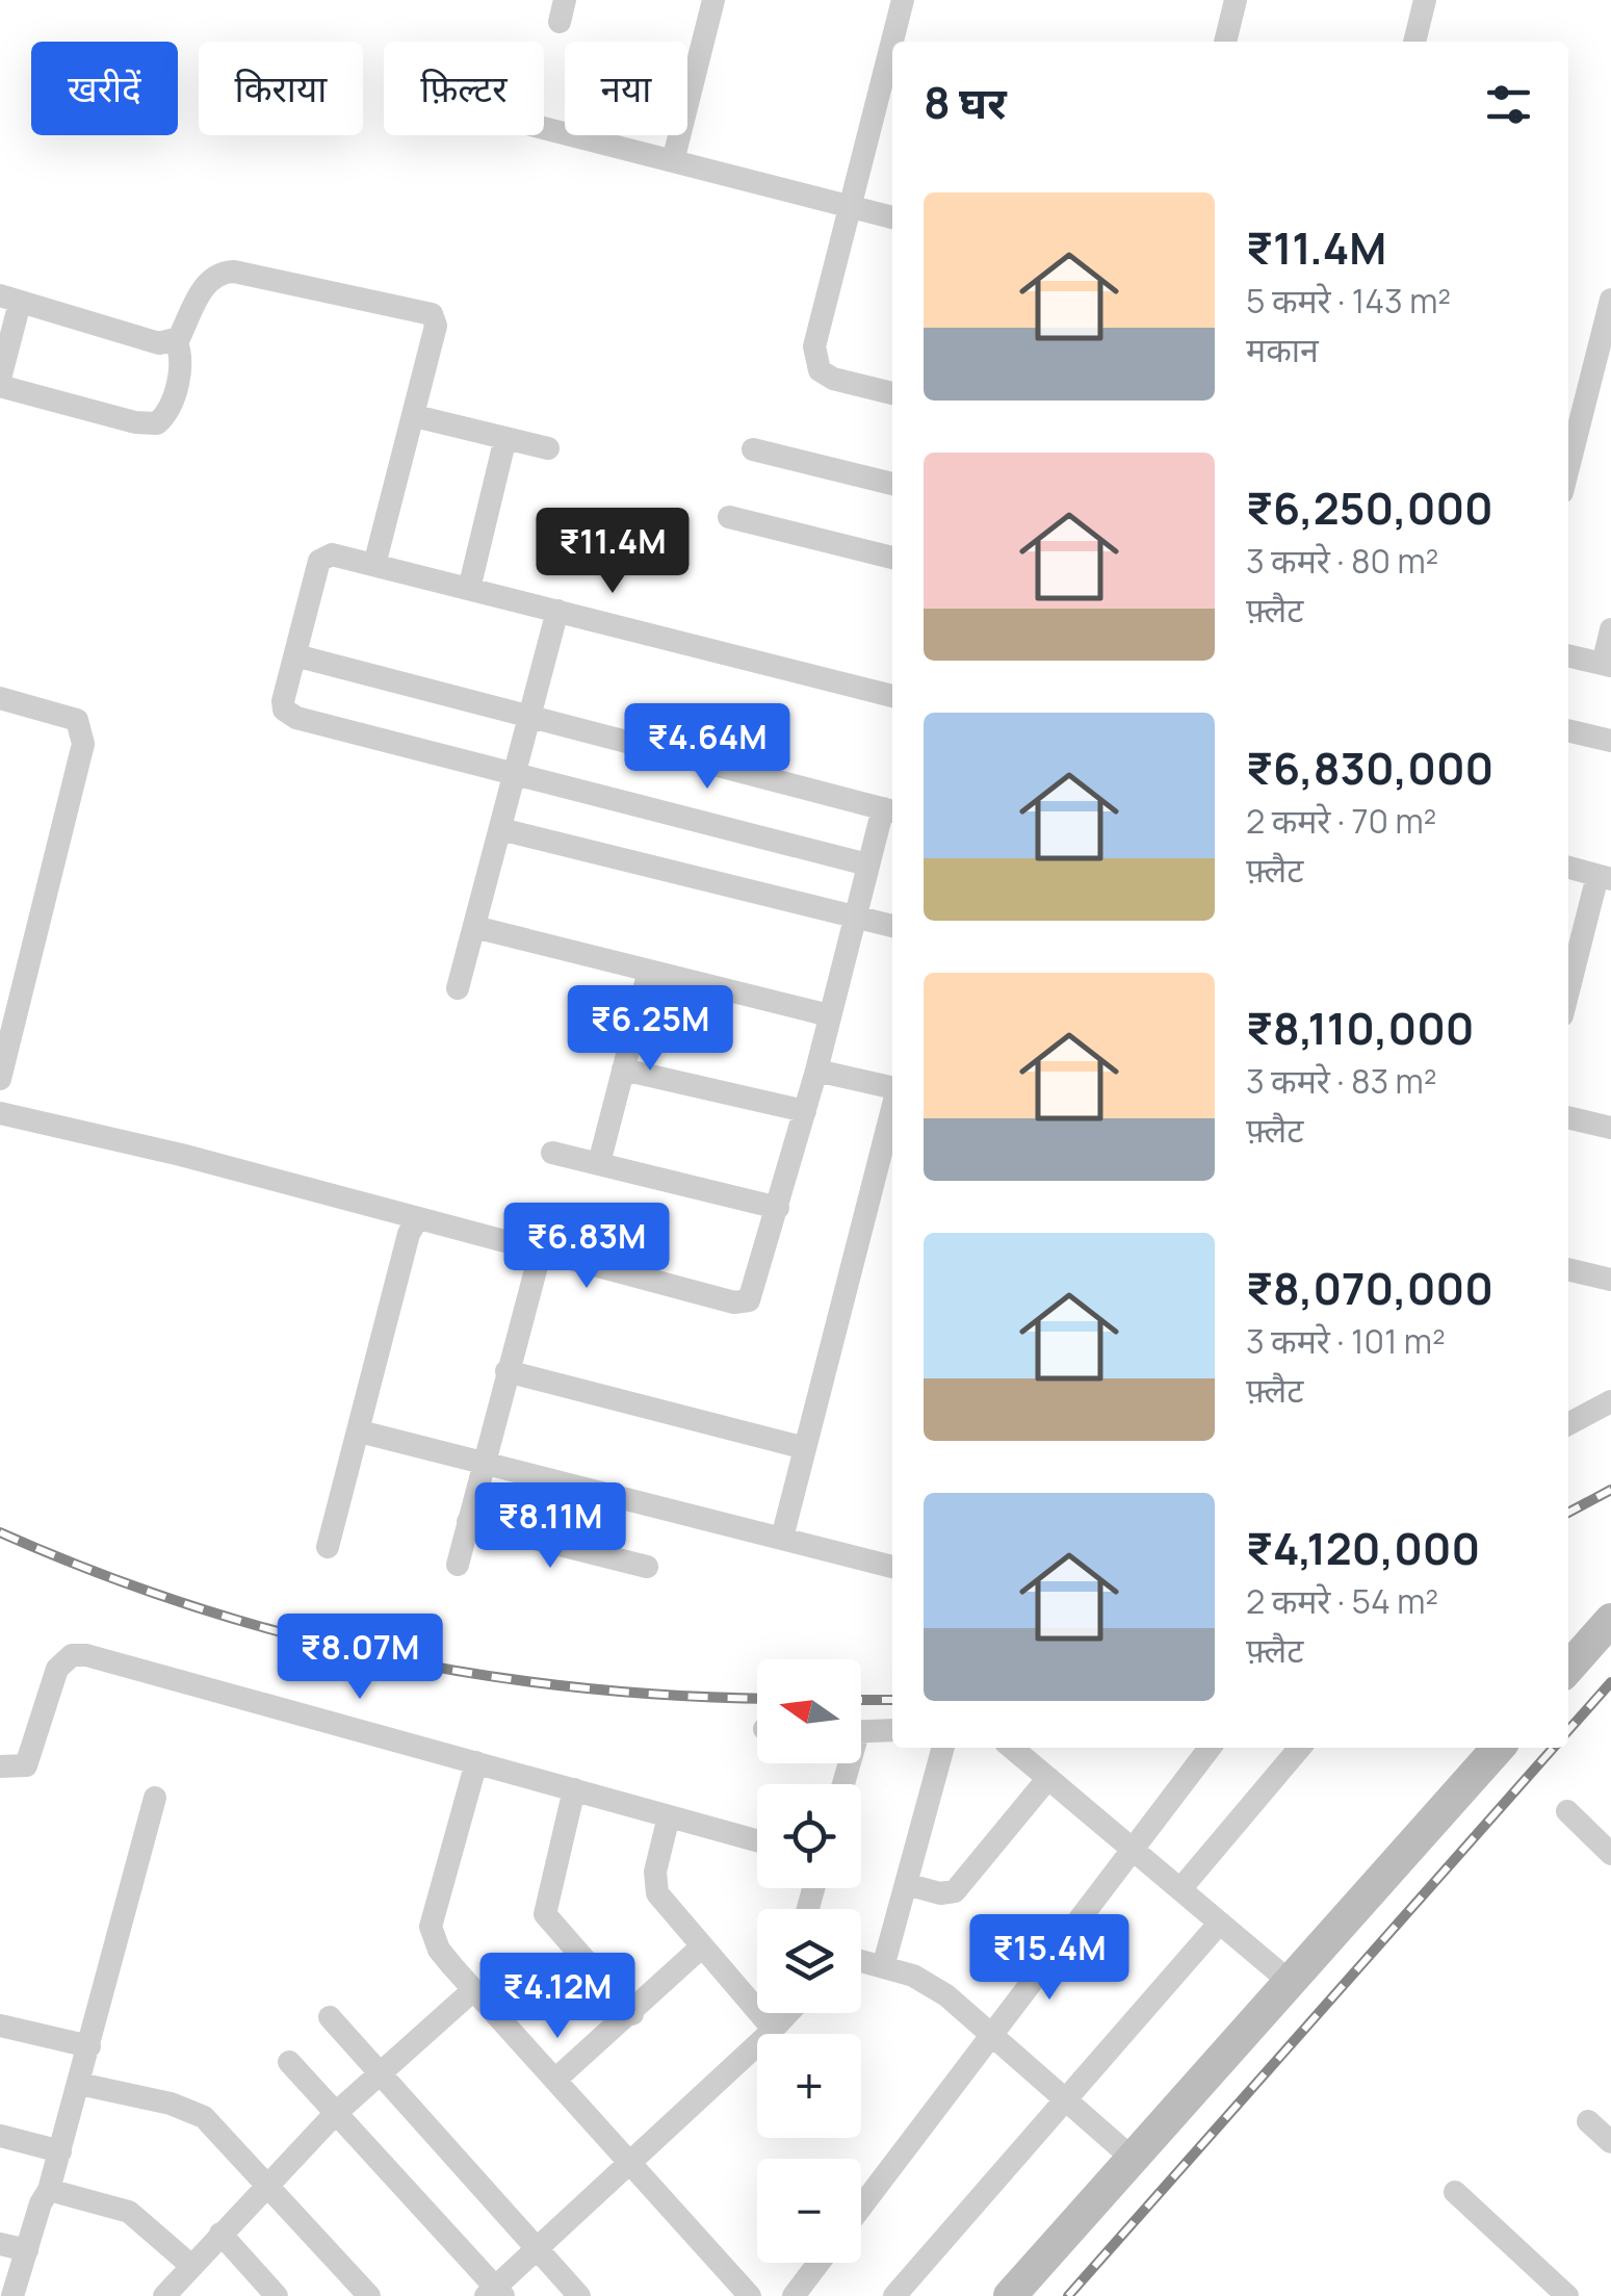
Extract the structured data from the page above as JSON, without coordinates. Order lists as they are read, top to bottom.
{
  "north": "left",
  "page": {
    "chip": [
      "खरीदें",
      "किराया",
      "फ़िल्टर",
      "नया"
    ],
    "heading": "8 घर",
    "list": [
      {
        "name": "₹11.4M",
        "note": "5 कमरे · 143 m² · मकान"
      },
      {
        "name": "₹6,250,000",
        "note": "3 कमरे · 80 m² · फ़्लैट"
      },
      {
        "name": "₹6,830,000",
        "note": "2 कमरे · 70 m² · फ़्लैट"
      },
      {
        "name": "₹8,110,000",
        "note": "3 कमरे · 83 m² · फ़्लैट"
      },
      {
        "name": "₹8,070,000",
        "note": "3 कमरे · 101 m² · फ़्लैट"
      },
      {
        "name": "₹4,120,000",
        "note": "2 कमरे · 54 m² · फ़्लैट"
      }
    ],
    "price": [
      "₹11.4M",
      "₹4.64M",
      "₹6.25M",
      "₹6.83M",
      "₹8.11M",
      "₹8.07M",
      "₹15.4M",
      "₹4.12M"
    ],
    "map_buttons": ["+", "−"]
  }
}
